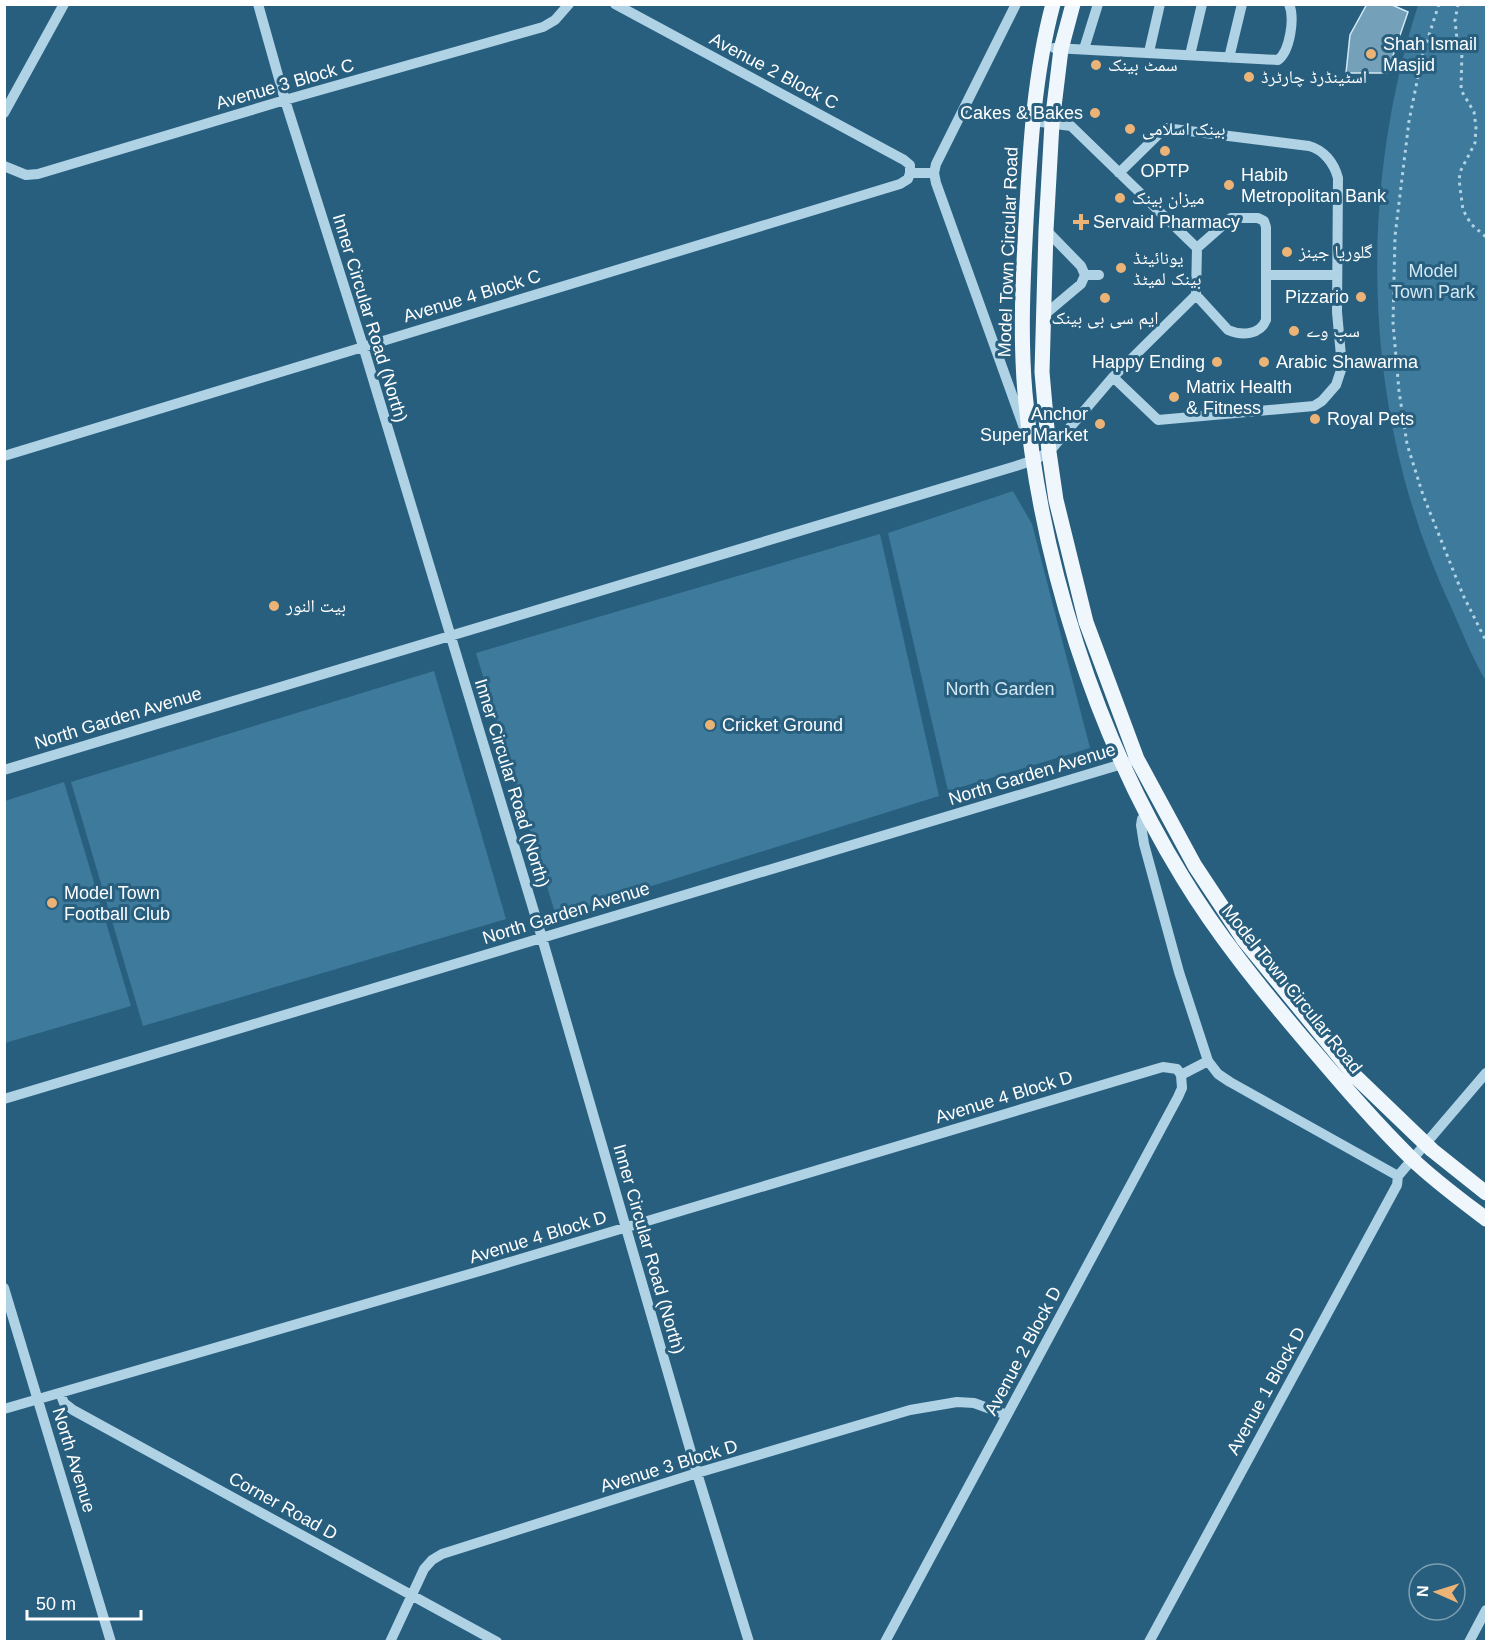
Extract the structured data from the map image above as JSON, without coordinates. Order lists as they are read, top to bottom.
{
  "streets": {
    "main road": ["Model Town Circular Road"],
    "street": [
      "Avenue 2 Block C",
      "Avenue 3 Block C",
      "Avenue 4 Block C",
      "Inner Circular Road (North)",
      "North Garden Avenue",
      "Avenue 4 Block D",
      "Avenue 2 Block D",
      "Avenue 1 Block D",
      "North Avenue",
      "Avenue 3 Block D",
      "Corner Road D"
    ]
  },
  "crossings": [
    ["Avenue 2 Block C", "Avenue 4 Block C"],
    ["Avenue 3 Block C", "Inner Circular Road (North)"],
    ["Model Town Circular Road", "North Garden Avenue"],
    ["Model Town Circular Road", "Avenue 1 Block D"],
    ["Avenue 4 Block C", "Inner Circular Road (North)"],
    ["Inner Circular Road (North)", "North Garden Avenue"],
    ["Inner Circular Road (North)", "Avenue 4 Block D"],
    ["Inner Circular Road (North)", "Avenue 3 Block D"],
    ["Avenue 4 Block D", "Avenue 2 Block D"],
    ["Avenue 4 Block D", "North Avenue"],
    ["Avenue 4 Block D", "Corner Road D"],
    ["Avenue 2 Block D", "Avenue 3 Block D"],
    ["Avenue 3 Block D", "Corner Road D"]
  ],
  "parks": ["Model Town Park", "North Garden"],
  "places": {
    "other": [
      "Shah Ismail Masjid",
      "سمٹ بینک",
      "اسٹینڈرڈ چارٹرڈ",
      "Cakes & Bakes",
      "بینک اسلامی",
      "OPTP",
      "Habib Metropolitan Bank",
      "میزان بینک",
      "گلوریا جینز",
      "یونائیٹڈ بینک لمیٹڈ",
      "Pizzario",
      "ایم سی بی بینک",
      "سب وے",
      "Happy Ending",
      "Arabic Shawarma",
      "Matrix Health & Fitness",
      "Royal Pets",
      "Anchor Super Market",
      "بیت النور",
      "Cricket Ground",
      "Model Town Football Club"
    ],
    "health": ["Servaid Pharmacy"]
  },
  "scale_bar": "50 m",
  "north": "left"
}
